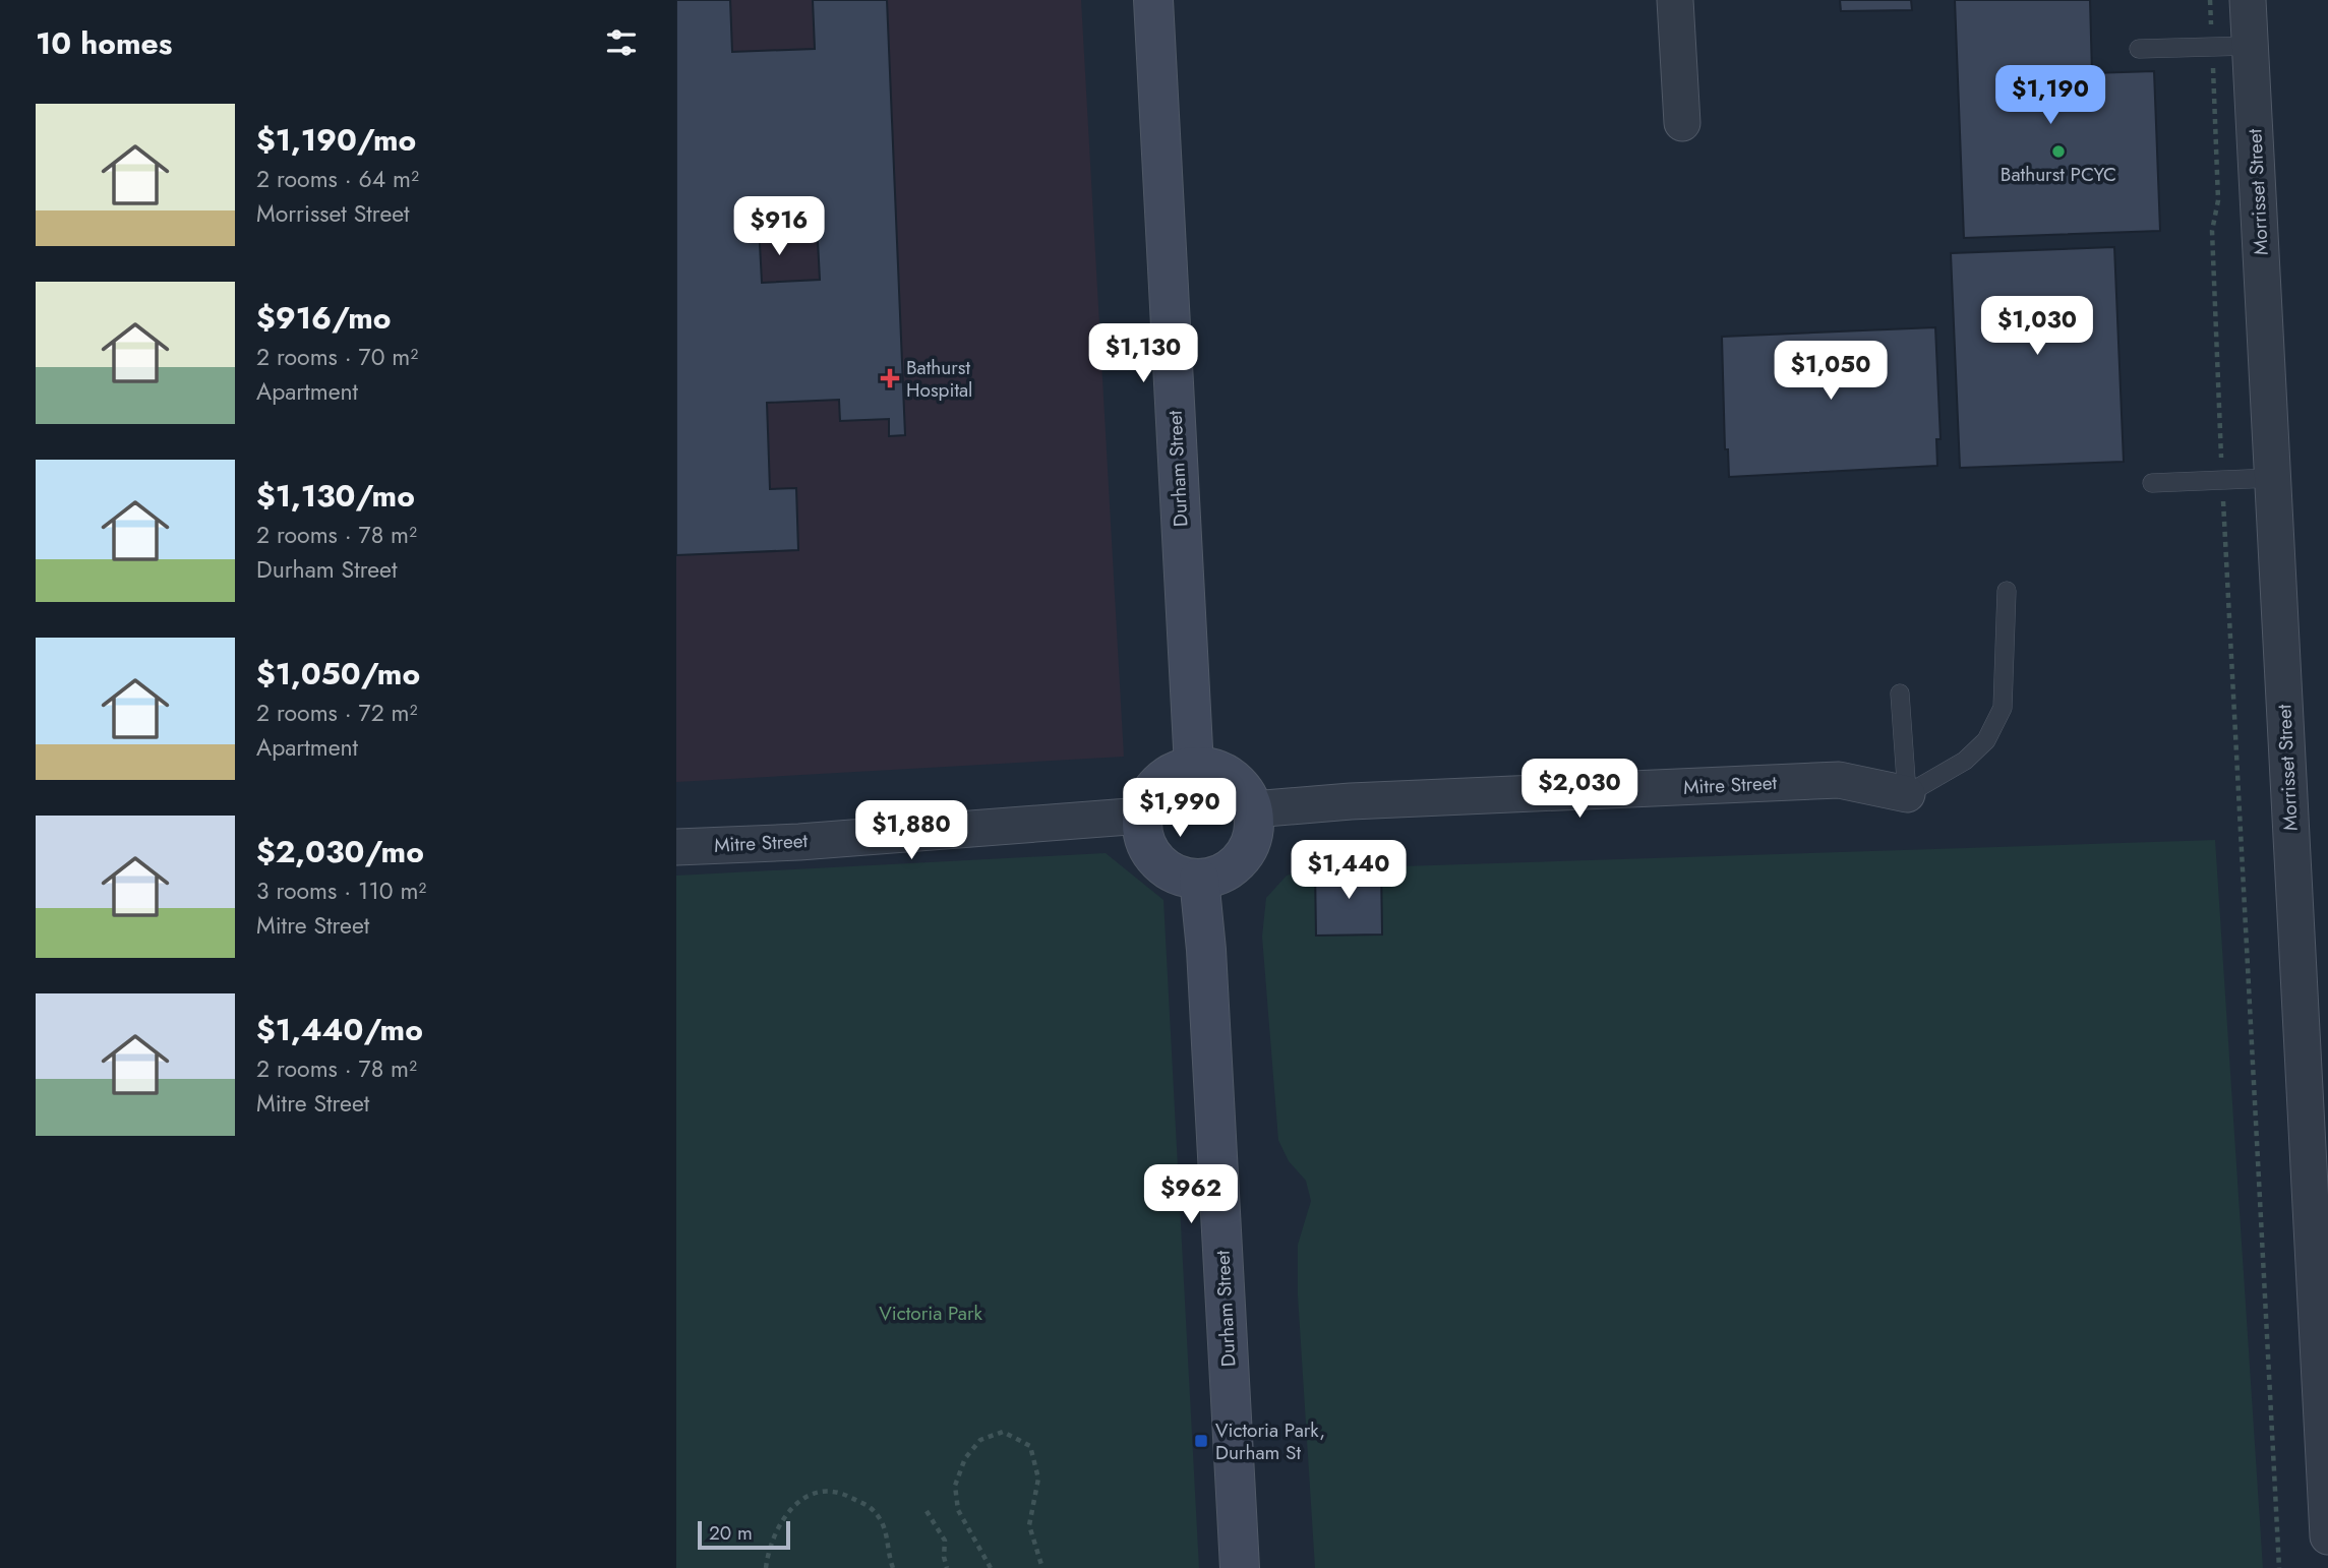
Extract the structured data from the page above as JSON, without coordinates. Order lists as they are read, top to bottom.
{
  "streets": {
    "main road": ["Durham Street"],
    "street": ["Morrisset Street", "Mitre Street"]
  },
  "crossings": [
    ["Durham Street", "Mitre Street"]
  ],
  "parks": ["Victoria Park"],
  "places": {
    "other": ["Bathurst PCYC"],
    "health": ["Bathurst Hospital"],
    "transit": ["Victoria Park, Durham St"]
  },
  "scale_bar": "20 m",
  "page": {
    "heading": "10 homes",
    "price": [
      "$1,190",
      "$916",
      "$1,030",
      "$1,130",
      "$1,050",
      "$2,030",
      "$1,990",
      "$1,880",
      "$1,440",
      "$962"
    ],
    "list": [
      {
        "name": "$1,190/mo",
        "note": "2 rooms · 64 m² · Morrisset Street"
      },
      {
        "name": "$916/mo",
        "note": "2 rooms · 70 m² · Apartment"
      },
      {
        "name": "$1,130/mo",
        "note": "2 rooms · 78 m² · Durham Street"
      },
      {
        "name": "$1,050/mo",
        "note": "2 rooms · 72 m² · Apartment"
      },
      {
        "name": "$2,030/mo",
        "note": "3 rooms · 110 m² · Mitre Street"
      },
      {
        "name": "$1,440/mo",
        "note": "2 rooms · 78 m² · Mitre Street"
      }
    ],
    "scale": "20 m"
  }
}
